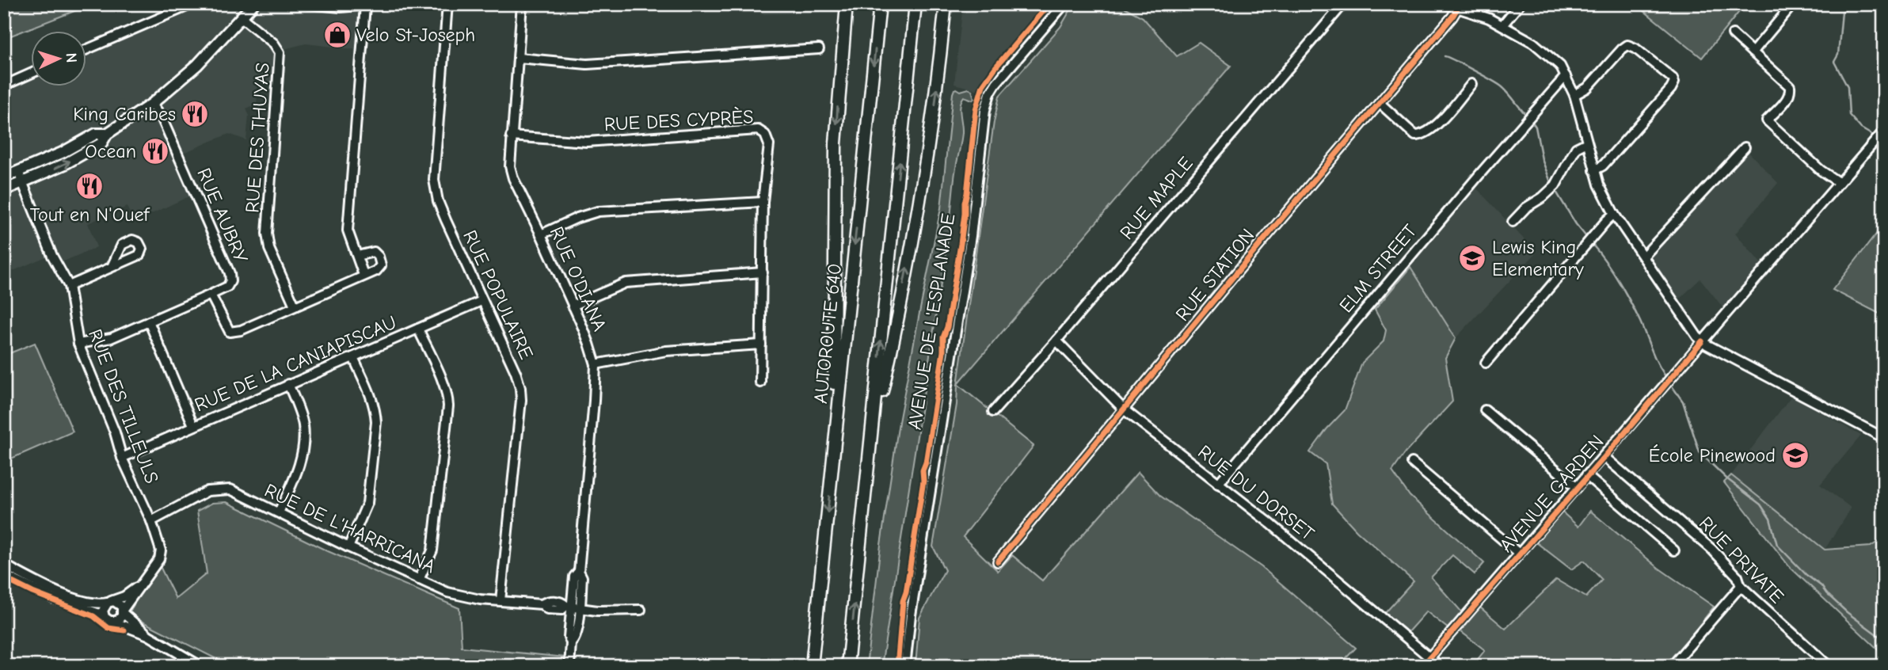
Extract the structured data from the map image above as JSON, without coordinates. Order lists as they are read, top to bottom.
{
  "streets": {
    "highway": ["AUTOROUTE 640"],
    "street": [
      "RUE DES CYPRÈS",
      "RUE DES THUYAS",
      "RUE MAPLE",
      "RUE AUBRY",
      "ELM STREET",
      "RUE STATION",
      "RUE O'DIANA",
      "RUE POPULAIRE",
      "AVENUE DE L'ESPLANADE",
      "RUE DE LA CANIAPISCAU",
      "RUE DES TILLEULS",
      "RUE DU DORSET",
      "AVENUE GARDEN",
      "RUE DE L'HARRICANA",
      "RUE PRIVATE"
    ]
  },
  "crossings": [
    ["RUE DES CYPRÈS", "RUE O'DIANA"],
    ["RUE MAPLE", "RUE DU DORSET"],
    ["RUE AUBRY", "RUE DES TILLEULS"],
    ["ELM STREET", "RUE DU DORSET"],
    ["RUE STATION", "RUE DU DORSET"],
    ["RUE O'DIANA", "RUE DE L'HARRICANA"],
    ["RUE POPULAIRE", "RUE DE LA CANIAPISCAU"],
    ["RUE POPULAIRE", "RUE DE L'HARRICANA"],
    ["RUE DE LA CANIAPISCAU", "RUE DES TILLEULS"],
    ["RUE DES TILLEULS", "RUE DE L'HARRICANA"],
    ["RUE DU DORSET", "AVENUE GARDEN"],
    ["AVENUE GARDEN", "RUE PRIVATE"]
  ],
  "places": {
    "shop": ["Velo St-Joseph"],
    "restaurant": ["King Caribes", "Ocean", "Tout en N'Ouef"],
    "school or university": ["Lewis King Elementary", "École Pinewood"]
  },
  "north": "right"
}
